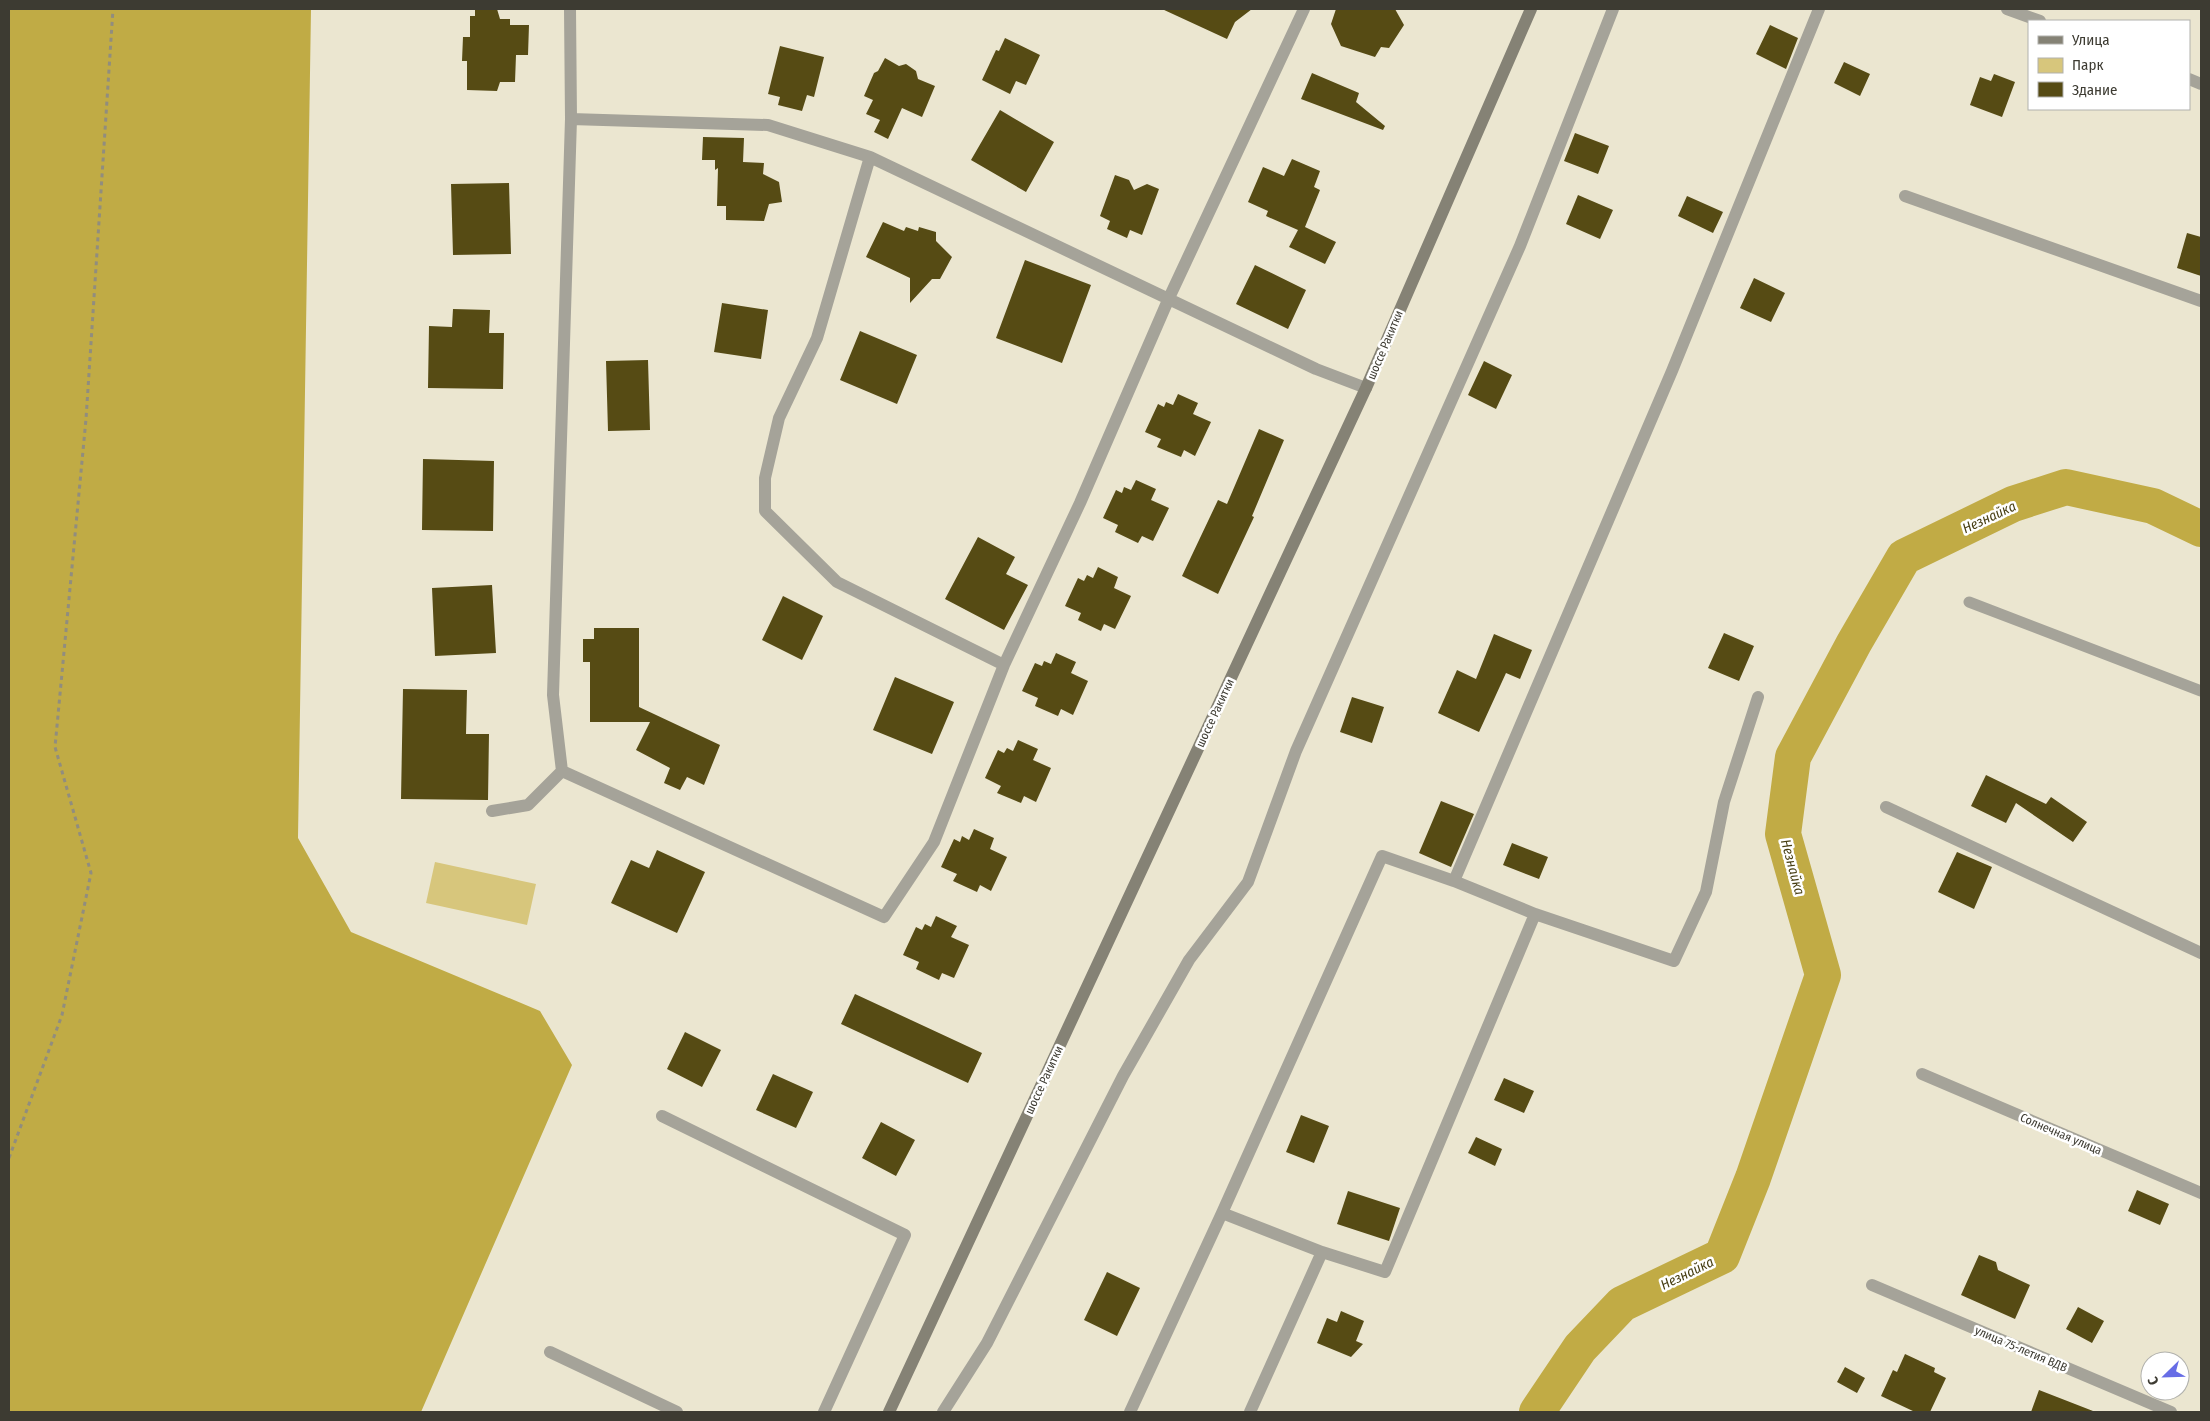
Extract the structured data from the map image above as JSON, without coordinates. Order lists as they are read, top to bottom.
{
  "streets": {
    "main road": ["шоссе Ракитки"],
    "street": ["Солнечная улица", "улица 75-летия ВДВ"]
  },
  "water": ["Незнайка"],
  "legend": ["Улица", "Парк", "Здание"],
  "north": "bottom left"
}
